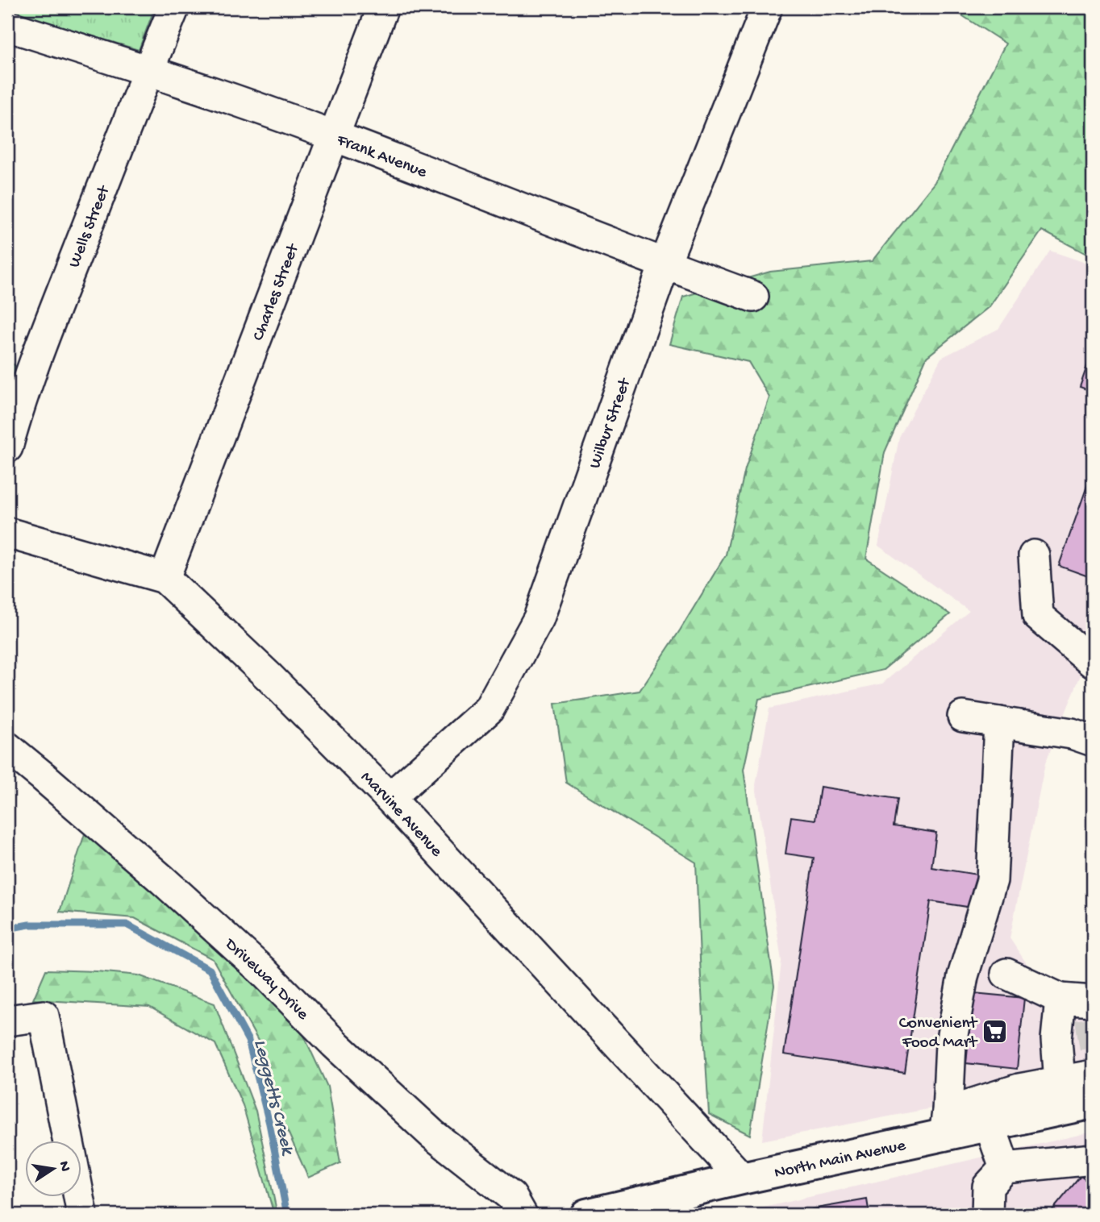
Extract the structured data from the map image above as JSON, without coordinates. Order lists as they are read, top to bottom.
{
  "streets": {
    "main road": ["North Main Avenue"],
    "street": [
      "Frank Avenue",
      "Wells Street",
      "Charles Street",
      "Wilbur Street",
      "Marvine Avenue",
      "Driveway Drive"
    ]
  },
  "crossings": [
    ["Frank Avenue", "Wells Street"],
    ["Frank Avenue", "Charles Street"],
    ["Frank Avenue", "Wilbur Street"],
    ["Charles Street", "Marvine Avenue"],
    ["Wilbur Street", "Marvine Avenue"],
    ["Marvine Avenue", "North Main Avenue"]
  ],
  "water": ["Leggetts Creek"],
  "places": {
    "supermarket": ["Convenient Food Mart"]
  },
  "north": "right"
}
